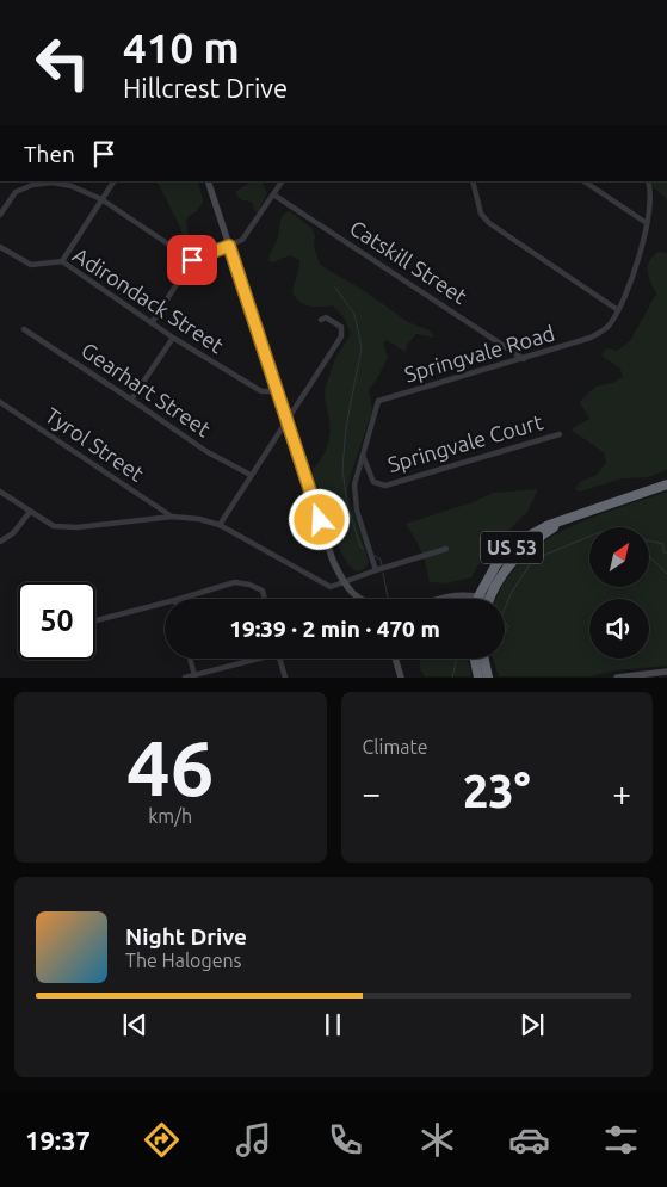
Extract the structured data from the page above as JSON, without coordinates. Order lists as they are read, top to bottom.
{
  "streets": {
    "highway": ["US 53"],
    "street": [
      "Catskill Street",
      "Adirondack Street",
      "Springvale Road",
      "Gearhart Street",
      "Springvale Court",
      "Tyrol Street"
    ]
  },
  "crossings": [
    ["Catskill Street", "Springvale Road"],
    ["Springvale Road", "Springvale Court"]
  ],
  "north": "top right",
  "page": {
    "turn": ["410 m", "Hillcrest Drive"],
    "then": "Then",
    "limit": "50",
    "trip": "19:39 · 2 min · 470 m",
    "tile": [
      ["46", "km/h"],
      "Climate"
    ],
    "heat": ["−", "23°", "+"],
    "song": ["Night Drive", "The Halogens"],
    "tabs": "19:37"
  }
}
